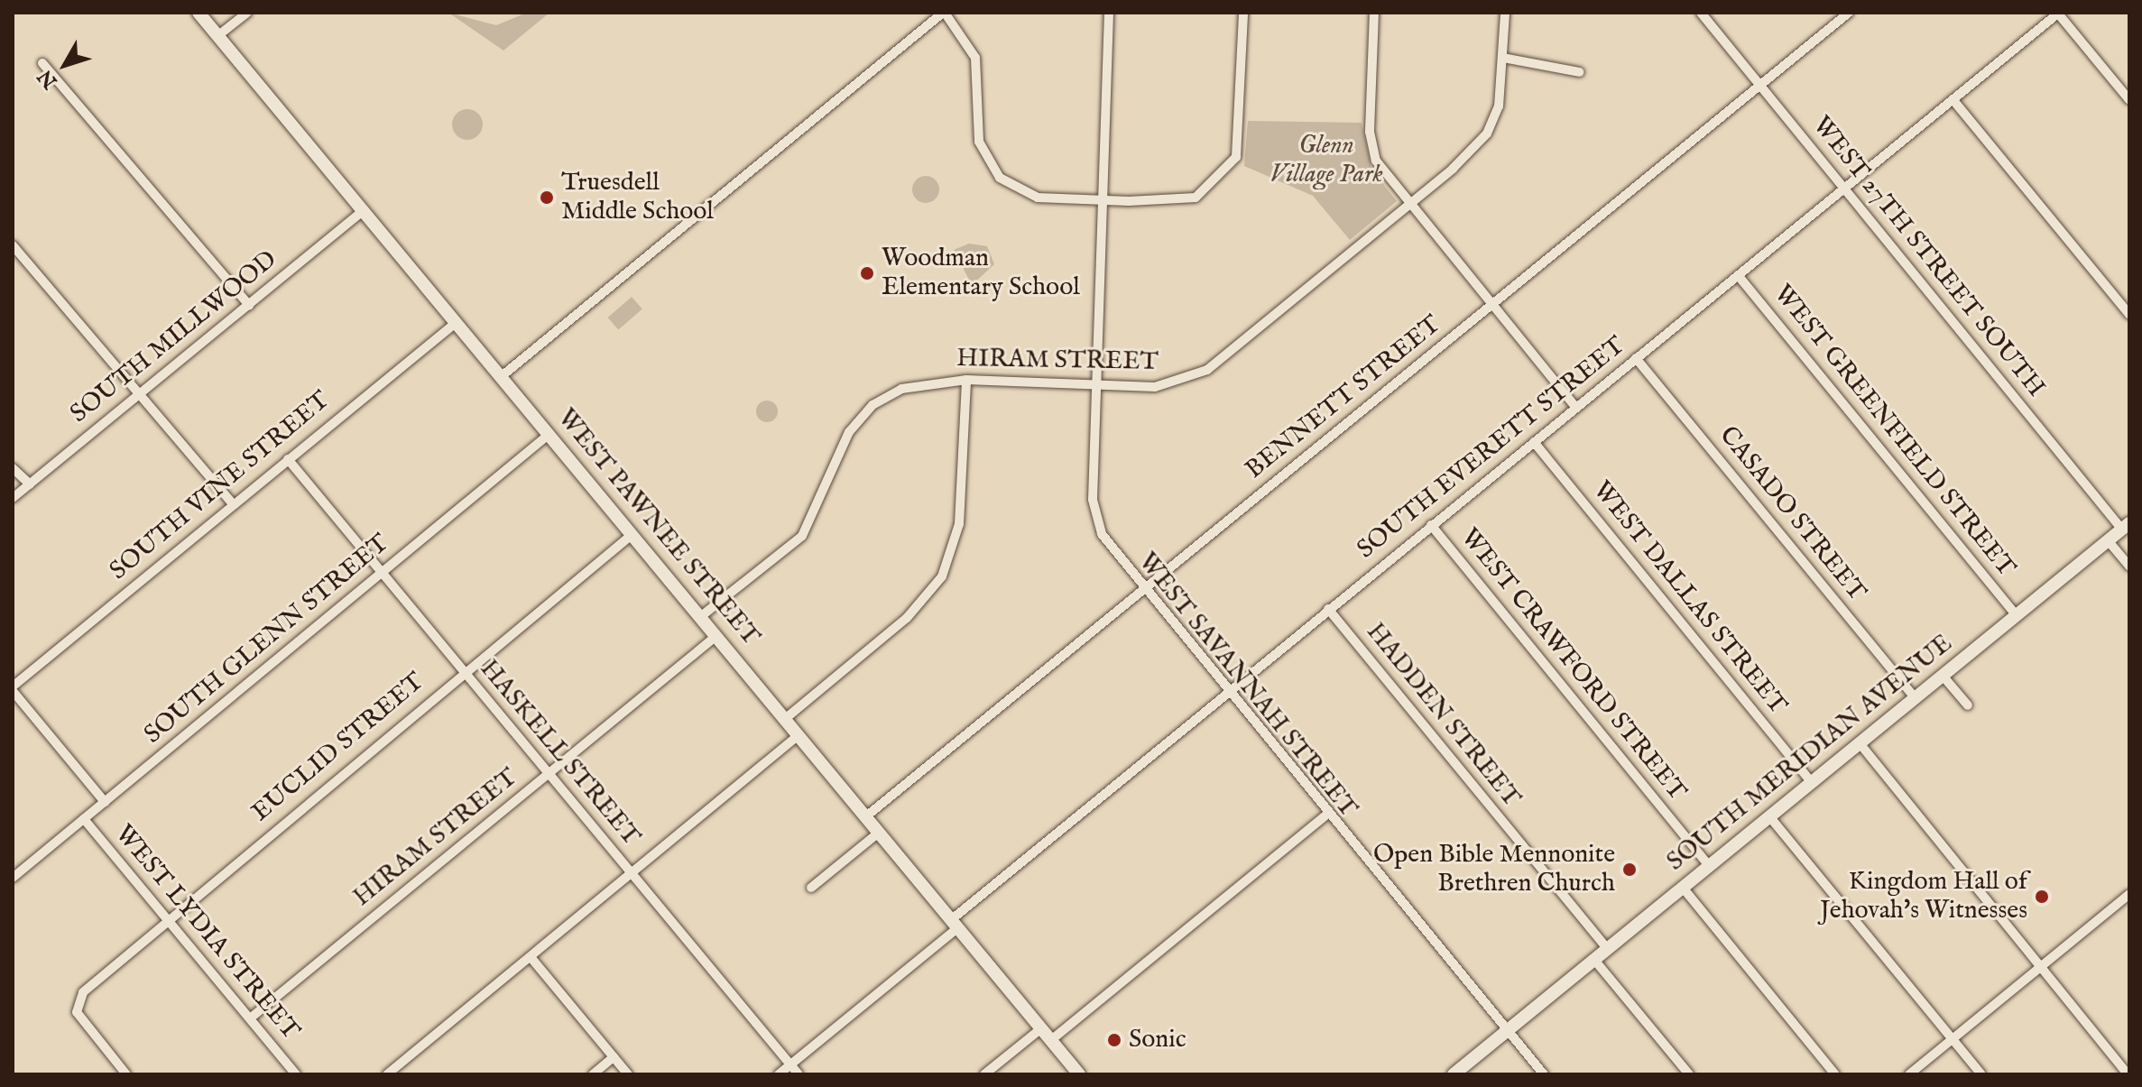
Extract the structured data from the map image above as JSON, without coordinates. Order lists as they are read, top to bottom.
{
  "streets": {
    "main road": ["WEST PAWNEE STREET", "SOUTH MERIDIAN AVENUE"],
    "street": [
      "WEST 27TH STREET SOUTH",
      "SOUTH MILLWOOD",
      "HIRAM STREET",
      "BENNETT STREET",
      "WEST GREENFIELD STREET",
      "SOUTH EVERETT STREET",
      "SOUTH VINE STREET",
      "CASADO STREET",
      "WEST DALLAS STREET",
      "SOUTH GLENN STREET",
      "WEST CRAWFORD STREET",
      "WEST SAVANNAH STREET",
      "HADDEN STREET",
      "EUCLID STREET",
      "HASKELL STREET",
      "WEST LYDIA STREET"
    ]
  },
  "crossings": [
    ["WEST 27TH STREET SOUTH", "BENNETT STREET"],
    ["WEST 27TH STREET SOUTH", "SOUTH EVERETT STREET"],
    ["WEST 27TH STREET SOUTH", "SOUTH MERIDIAN AVENUE"],
    ["SOUTH MILLWOOD", "WEST PAWNEE STREET"],
    ["HIRAM STREET", "WEST PAWNEE STREET"],
    ["HIRAM STREET", "WEST SAVANNAH STREET"],
    ["HIRAM STREET", "HASKELL STREET"],
    ["HIRAM STREET", "WEST LYDIA STREET"],
    ["BENNETT STREET", "WEST PAWNEE STREET"],
    ["BENNETT STREET", "WEST SAVANNAH STREET"],
    ["WEST GREENFIELD STREET", "SOUTH EVERETT STREET"],
    ["WEST GREENFIELD STREET", "SOUTH MERIDIAN AVENUE"],
    ["SOUTH EVERETT STREET", "CASADO STREET"],
    ["SOUTH EVERETT STREET", "WEST PAWNEE STREET"],
    ["SOUTH EVERETT STREET", "WEST DALLAS STREET"],
    ["SOUTH EVERETT STREET", "WEST CRAWFORD STREET"],
    ["SOUTH EVERETT STREET", "WEST SAVANNAH STREET"],
    ["SOUTH EVERETT STREET", "HADDEN STREET"],
    ["SOUTH EVERETT STREET", "HASKELL STREET"],
    ["SOUTH VINE STREET", "WEST PAWNEE STREET"],
    ["SOUTH VINE STREET", "HASKELL STREET"],
    ["SOUTH VINE STREET", "WEST LYDIA STREET"],
    ["CASADO STREET", "SOUTH MERIDIAN AVENUE"],
    ["WEST PAWNEE STREET", "SOUTH GLENN STREET"],
    ["WEST PAWNEE STREET", "EUCLID STREET"],
    ["WEST DALLAS STREET", "SOUTH MERIDIAN AVENUE"],
    ["SOUTH GLENN STREET", "HASKELL STREET"],
    ["SOUTH GLENN STREET", "WEST LYDIA STREET"],
    ["WEST CRAWFORD STREET", "SOUTH MERIDIAN AVENUE"],
    ["WEST SAVANNAH STREET", "SOUTH MERIDIAN AVENUE"],
    ["HADDEN STREET", "SOUTH MERIDIAN AVENUE"],
    ["EUCLID STREET", "HASKELL STREET"],
    ["EUCLID STREET", "WEST LYDIA STREET"]
  ],
  "parks": ["Glenn Village Park"],
  "places": [
    "Truesdell Middle School",
    "Woodman Elementary School",
    "Open Bible Mennonite Brethren Church",
    "Kingdom Hall of Jehovah's Witnesses",
    "Sonic"
  ],
  "north": "bottom left"
}
